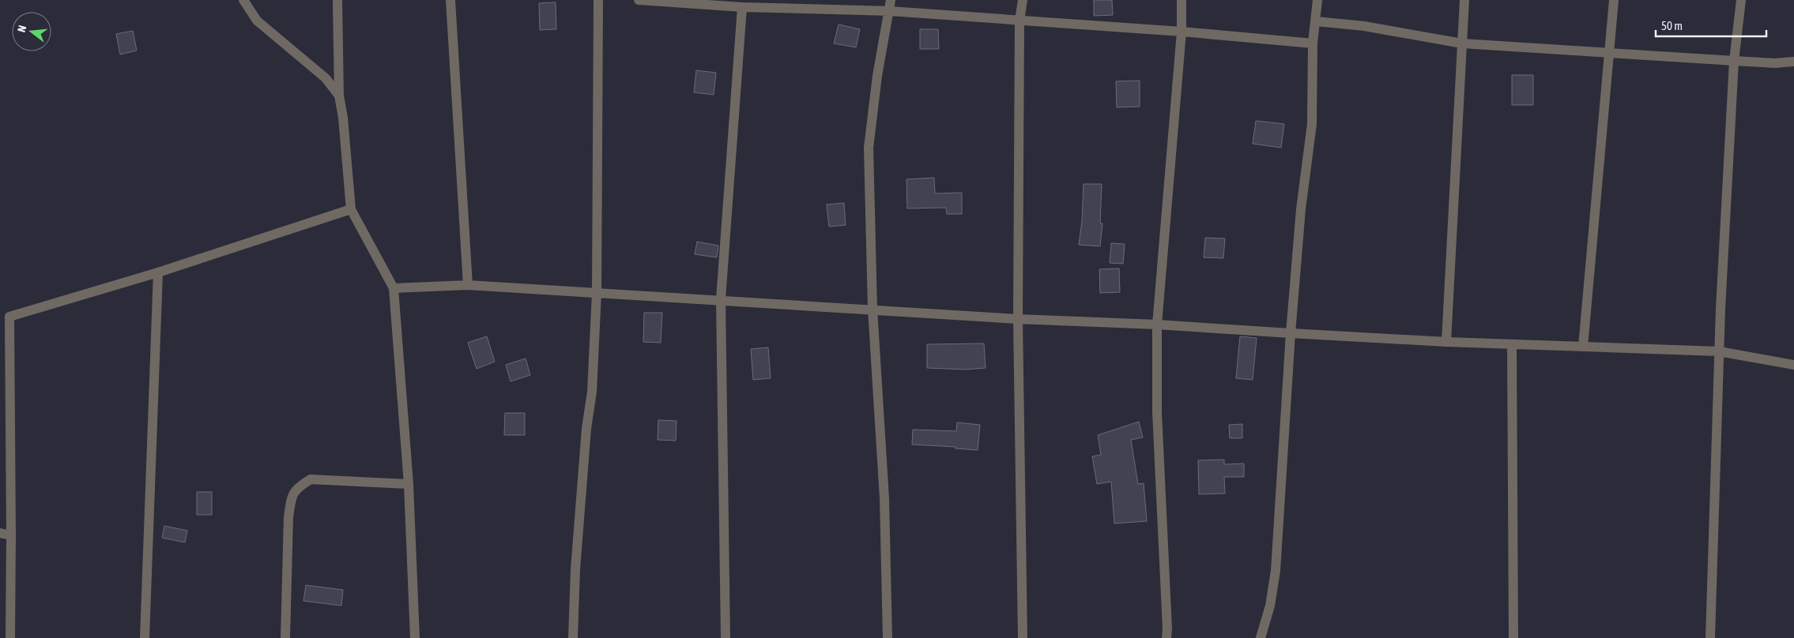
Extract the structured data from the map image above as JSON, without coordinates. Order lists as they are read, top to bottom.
{
  "scale_bar": "50 m",
  "north": "left"
}
